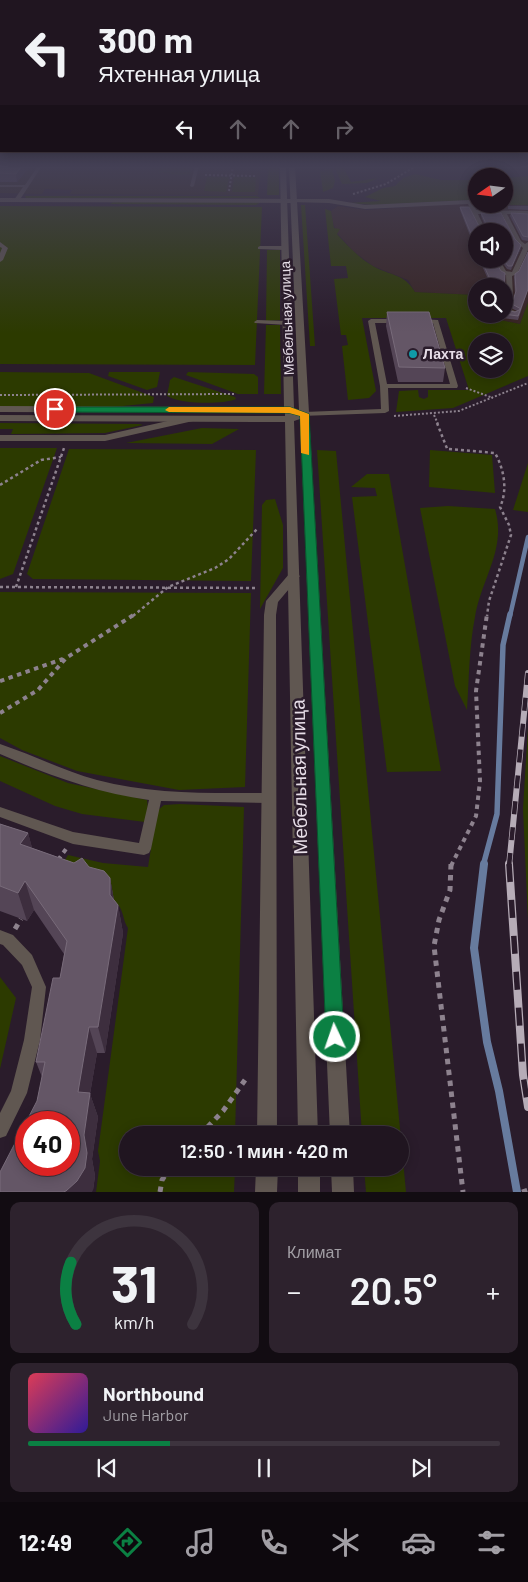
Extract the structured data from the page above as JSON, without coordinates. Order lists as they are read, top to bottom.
{
  "streets": {
    "street": ["Мебельная улица"]
  },
  "places": ["Лахта"],
  "north": "left",
  "page": {
    "turn": ["300 m", "Яхтенная улица"],
    "limit": "40",
    "trip": "12:50 · 1 мин · 420 m",
    "tile": "Климат",
    "heat": ["−", "20.5°", "+"],
    "song": ["Northbound", "June Harbor"],
    "tabs": "12:49",
    "gauge": ["31", "km/h"]
  }
}
